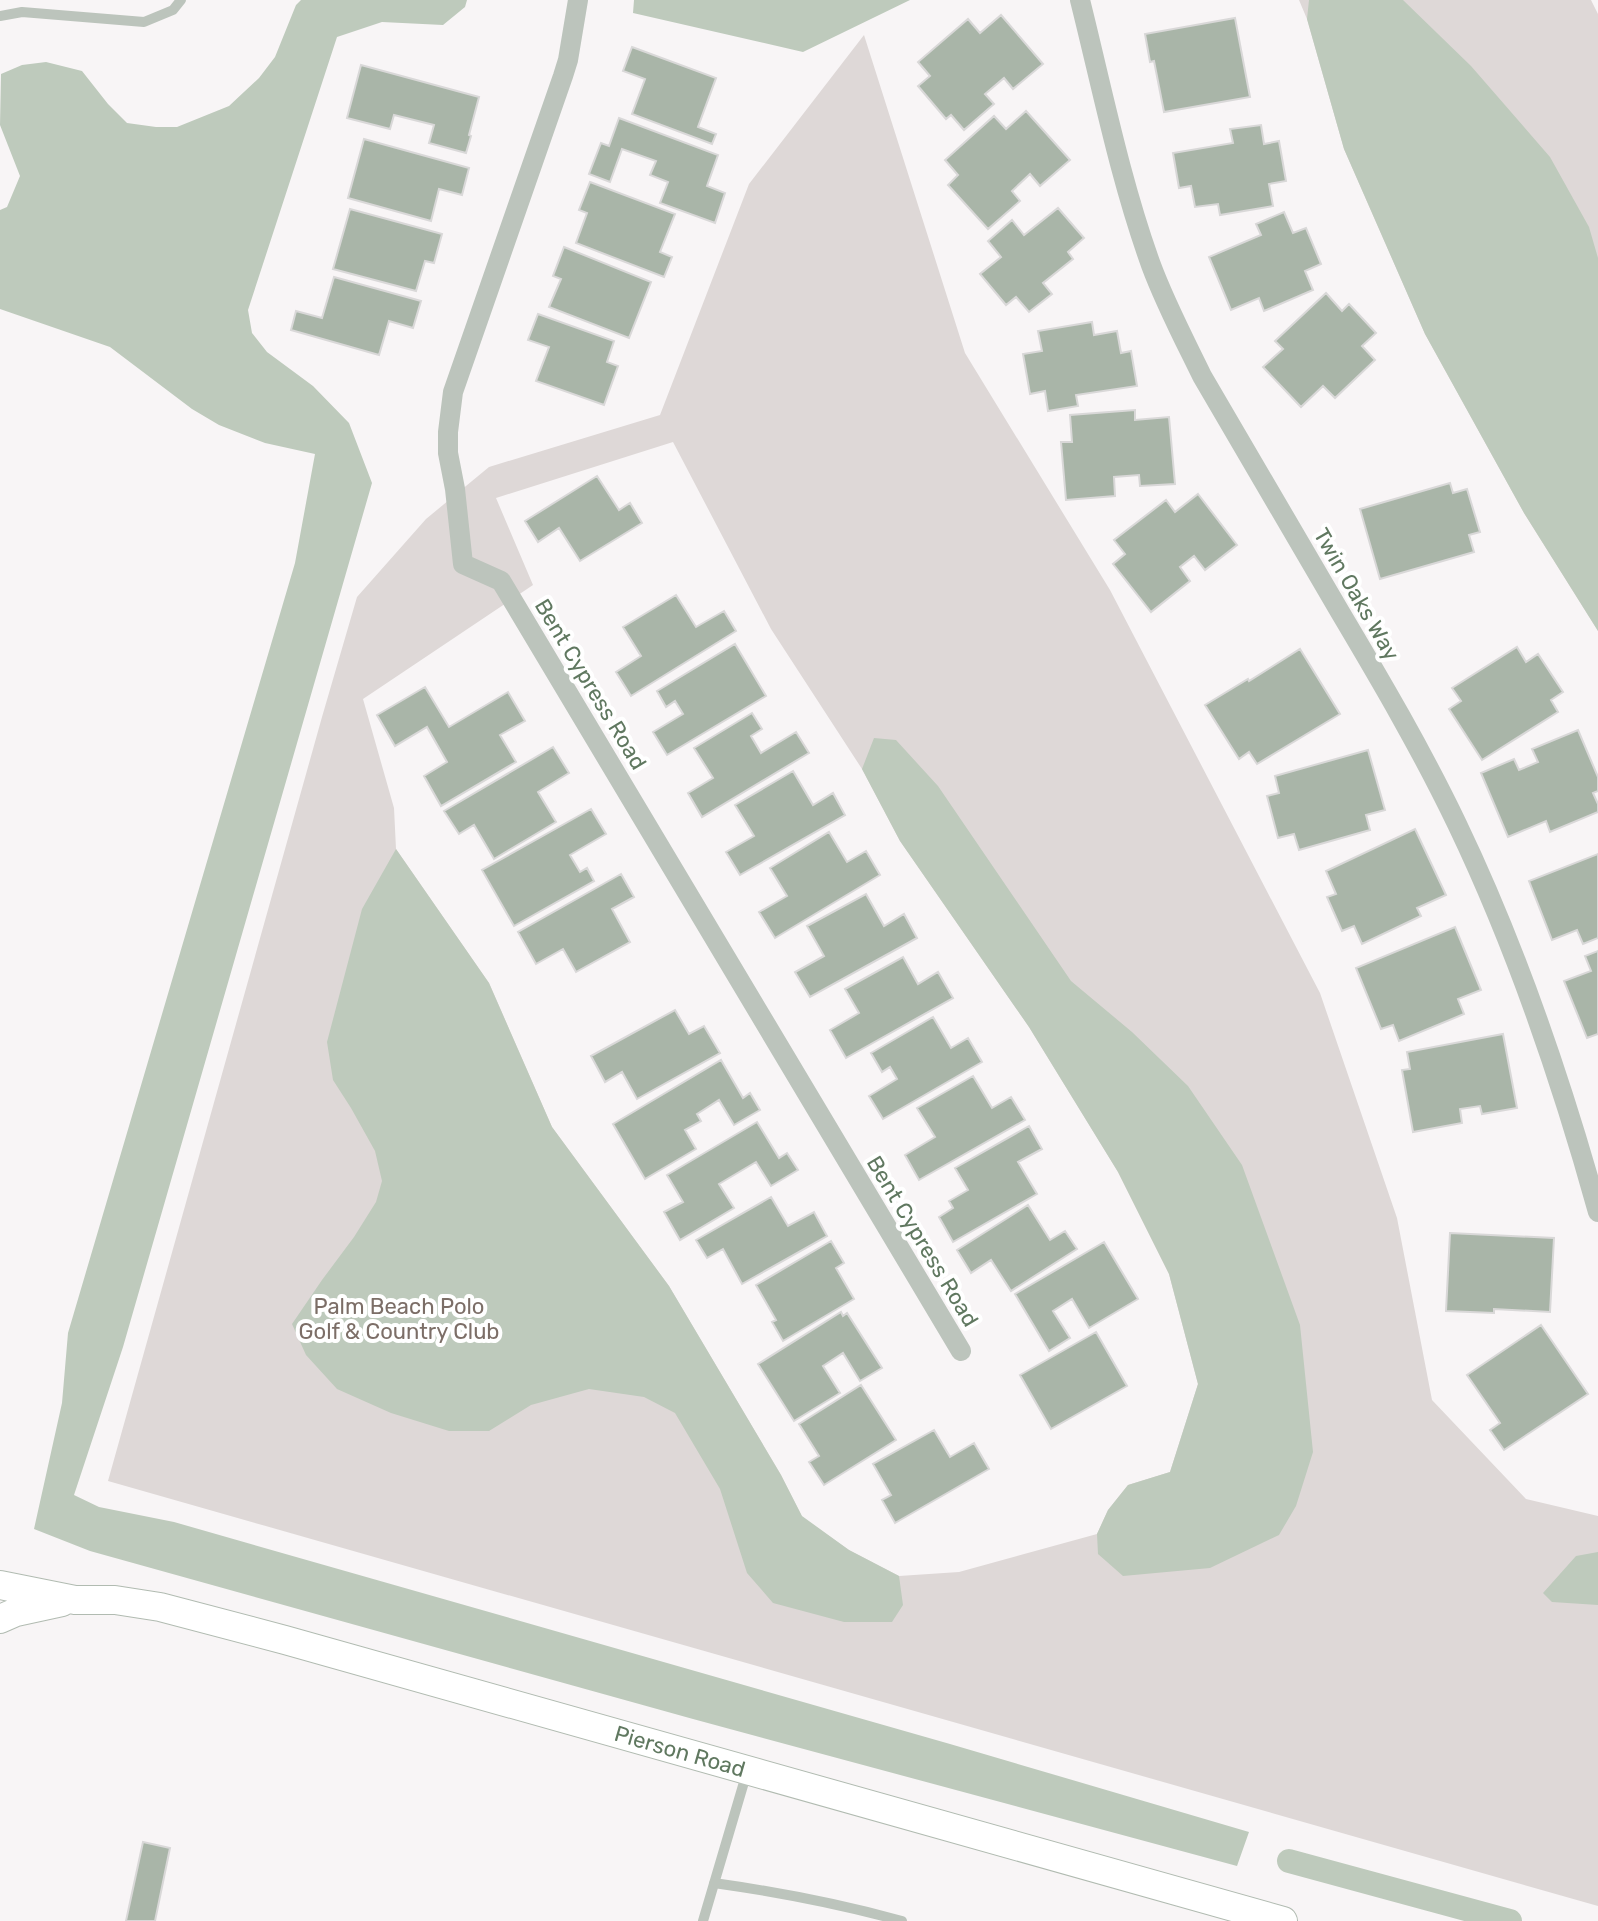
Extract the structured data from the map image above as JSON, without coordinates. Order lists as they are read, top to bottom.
{
  "streets": {
    "street": ["Twin Oaks Way", "Bent Cypress Road", "Pierson Road"]
  },
  "parks": ["Palm Beach Polo Golf & Country Club"]
}
